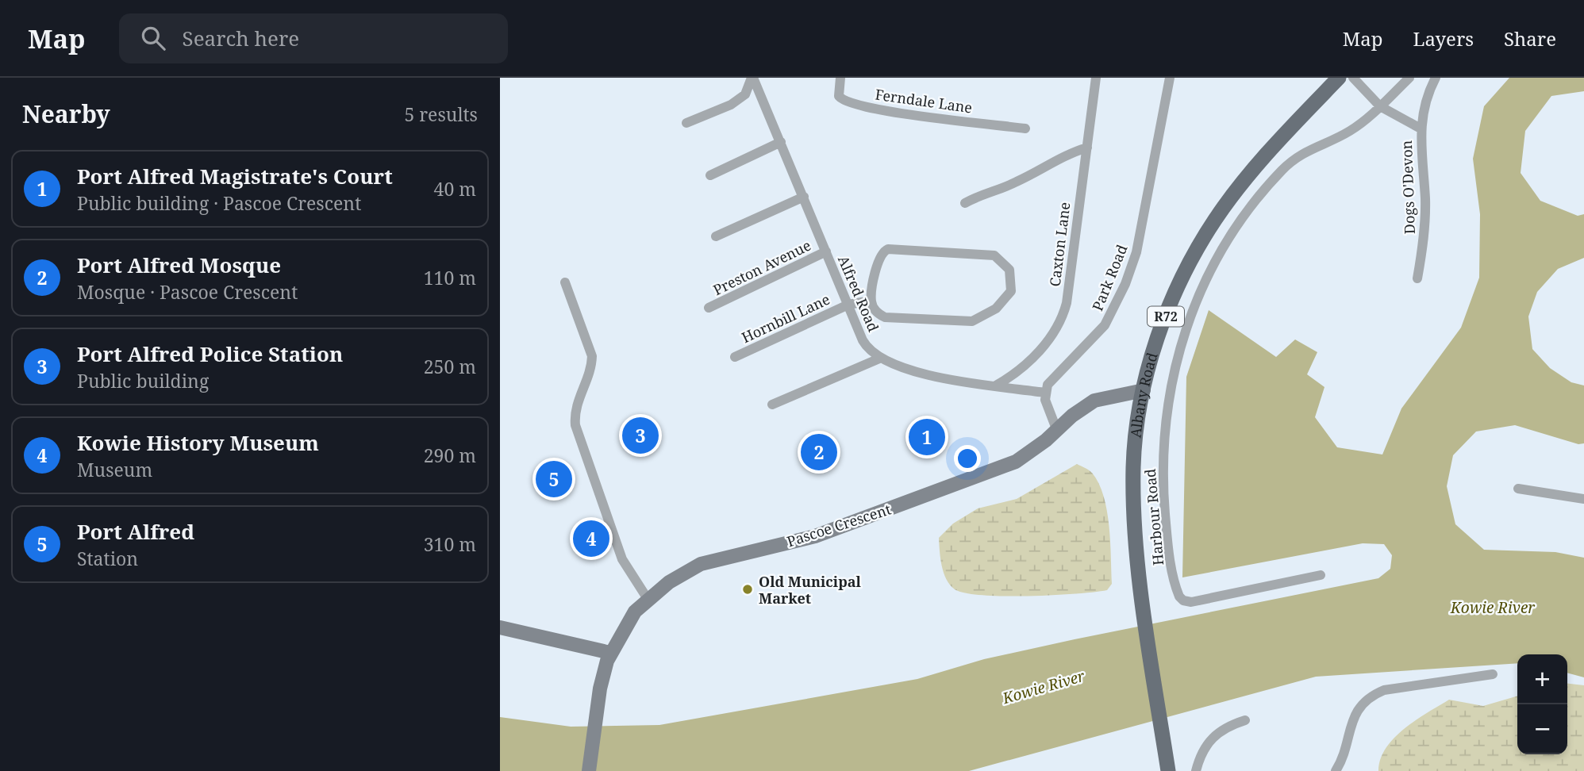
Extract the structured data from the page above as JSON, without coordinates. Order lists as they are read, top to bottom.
{
  "streets": {
    "main road": ["R72", "Albany Road"],
    "street": [
      "Ferndale Lane",
      "Dogs O'Devon",
      "Caxton Lane",
      "Preston Avenue",
      "Park Road",
      "Alfred Road",
      "Hornbill Lane",
      "Harbour Road",
      "Pascoe Crescent"
    ]
  },
  "crossings": [
    ["Preston Avenue", "Alfred Road"],
    ["Alfred Road", "Hornbill Lane"],
    ["Albany Road", "Pascoe Crescent"]
  ],
  "water": ["Kowie River"],
  "places": ["Old Municipal Market"],
  "page": {
    "header": "Map",
    "search": "Search here",
    "nav": ["Map", "Layers", "Share"],
    "heading": ["Nearby", "5 results"],
    "list": [
      {
        "mark": "1",
        "name": "Port Alfred Magistrate's Court",
        "note": "Public building · Pascoe Crescent",
        "value": "40 m"
      },
      {
        "mark": "2",
        "name": "Port Alfred Mosque",
        "note": "Mosque · Pascoe Crescent",
        "value": "110 m"
      },
      {
        "mark": "3",
        "name": "Port Alfred Police Station",
        "note": "Public building",
        "value": "250 m"
      },
      {
        "mark": "4",
        "name": "Kowie History Museum",
        "note": "Museum",
        "value": "290 m"
      },
      {
        "mark": "5",
        "name": "Port Alfred",
        "note": "Station",
        "value": "310 m"
      }
    ],
    "pins": [
      "3",
      "1",
      "2",
      "5",
      "4"
    ],
    "map_buttons": ["+", "−"]
  }
}
